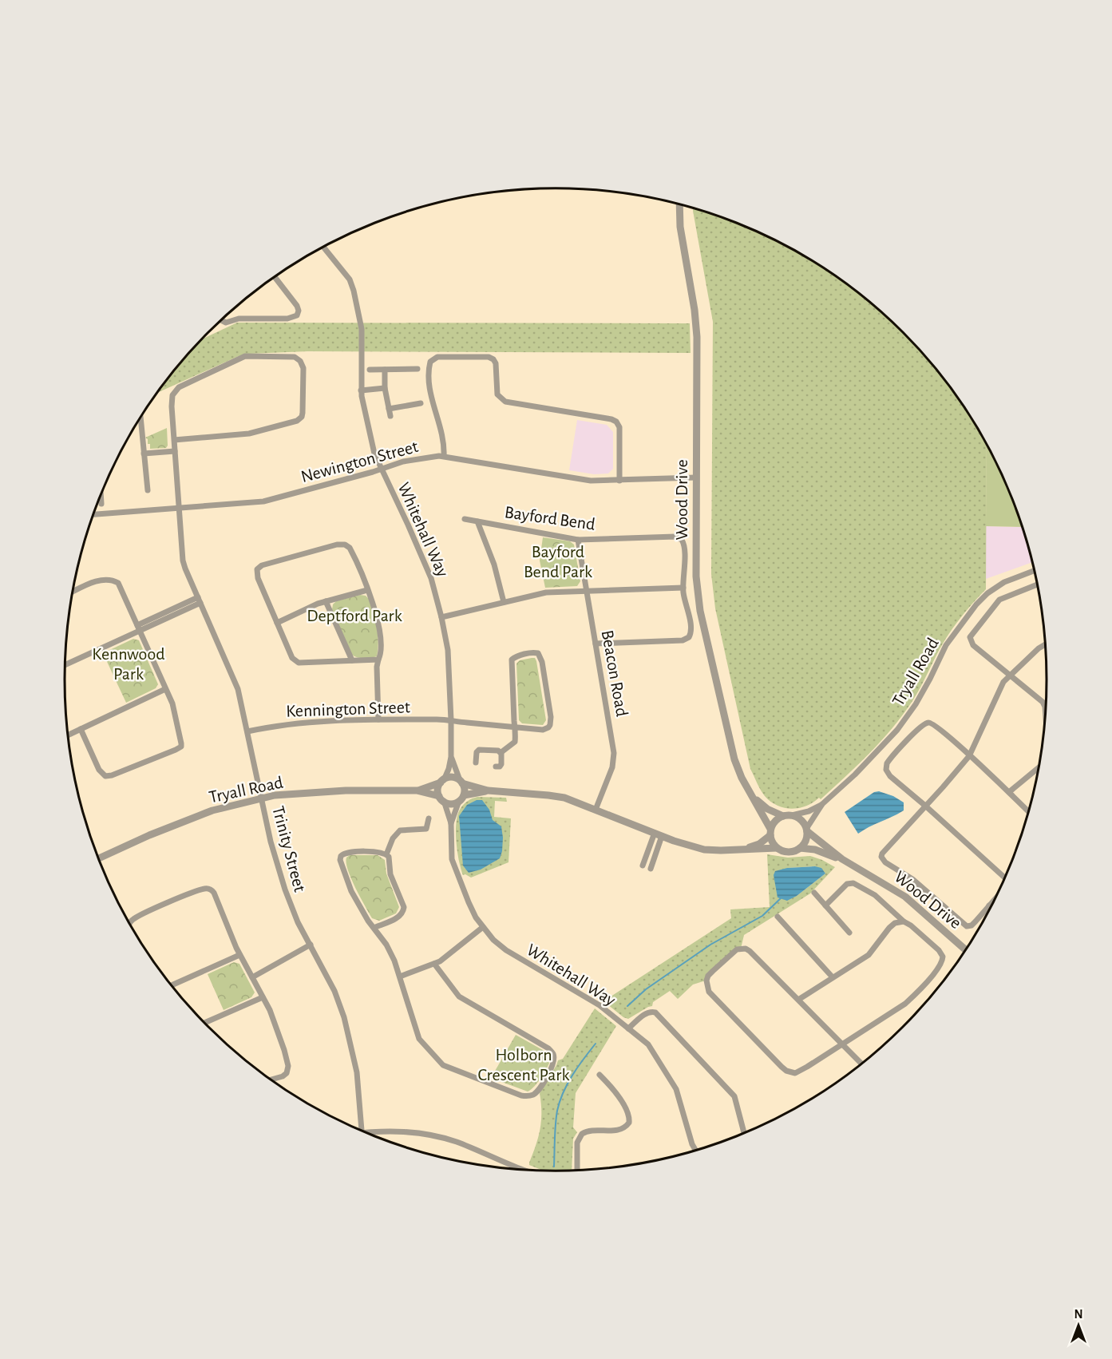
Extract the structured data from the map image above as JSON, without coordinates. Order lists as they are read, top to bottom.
{
  "streets": {
    "street": [
      "Newington Street",
      "Wood Drive",
      "Bayford Bend",
      "Whitehall Way",
      "Tryall Road",
      "Beacon Road",
      "Kennington Street",
      "Trinity Street"
    ]
  },
  "crossings": [
    ["Newington Street", "Wood Drive"],
    ["Newington Street", "Whitehall Way"],
    ["Newington Street", "Trinity Street"],
    ["Wood Drive", "Tryall Road"],
    ["Bayford Bend", "Beacon Road"],
    ["Whitehall Way", "Tryall Road"],
    ["Whitehall Way", "Kennington Street"],
    ["Tryall Road", "Trinity Street"],
    ["Kennington Street", "Trinity Street"]
  ],
  "parks": [
    "Bayford Bend Park",
    "Deptford Park",
    "Kennwood Park",
    "Holborn Crescent Park"
  ],
  "north": "top"
}
